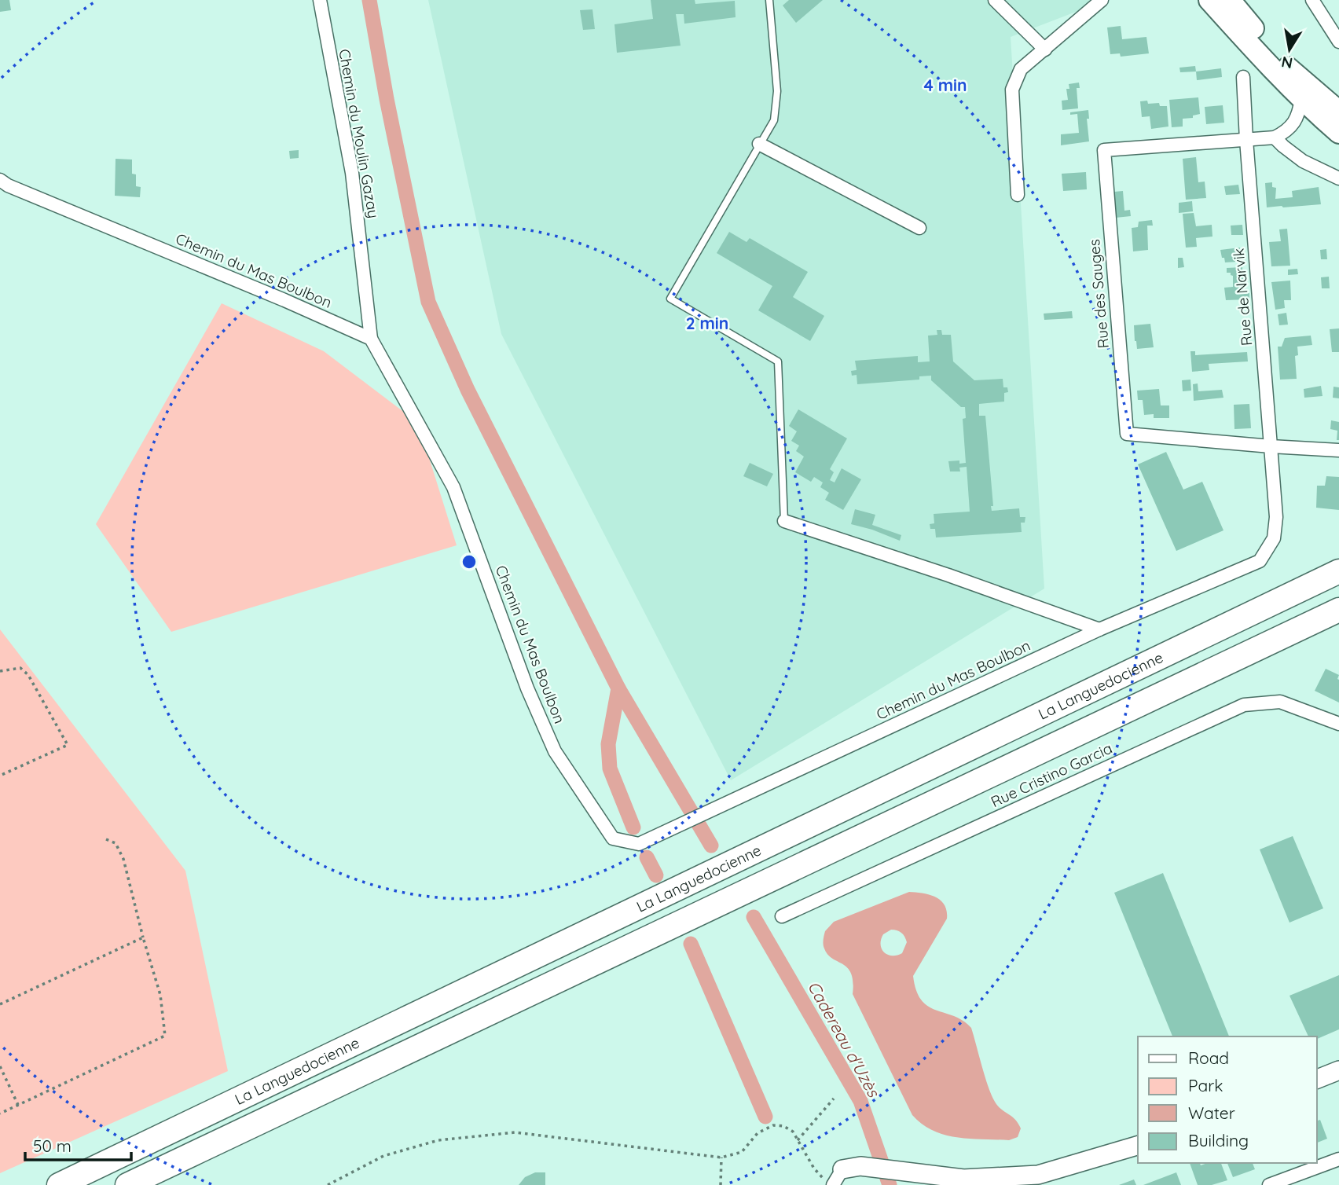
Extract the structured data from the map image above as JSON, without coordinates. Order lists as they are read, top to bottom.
{
  "streets": {
    "highway": ["La Languedocienne"],
    "street": [
      "Chemin du Moulin Gazay",
      "Chemin du Mas Boulbon",
      "Rue des Sauges",
      "Rue de Narvik",
      "Rue Cristino Garcia"
    ]
  },
  "crossings": [
    ["Chemin du Moulin Gazay", "Chemin du Mas Boulbon"],
    ["Chemin du Mas Boulbon", "Rue des Sauges"],
    ["Chemin du Mas Boulbon", "Rue de Narvik"],
    ["Rue des Sauges", "Rue de Narvik"]
  ],
  "water": ["Cadereau d'Uzès"],
  "legend": [
    "Road",
    "Park",
    "Water",
    "Building"
  ],
  "scale_bar": "50 m",
  "north": "bottom",
  "rings": ["4 min", "2 min"]
}
